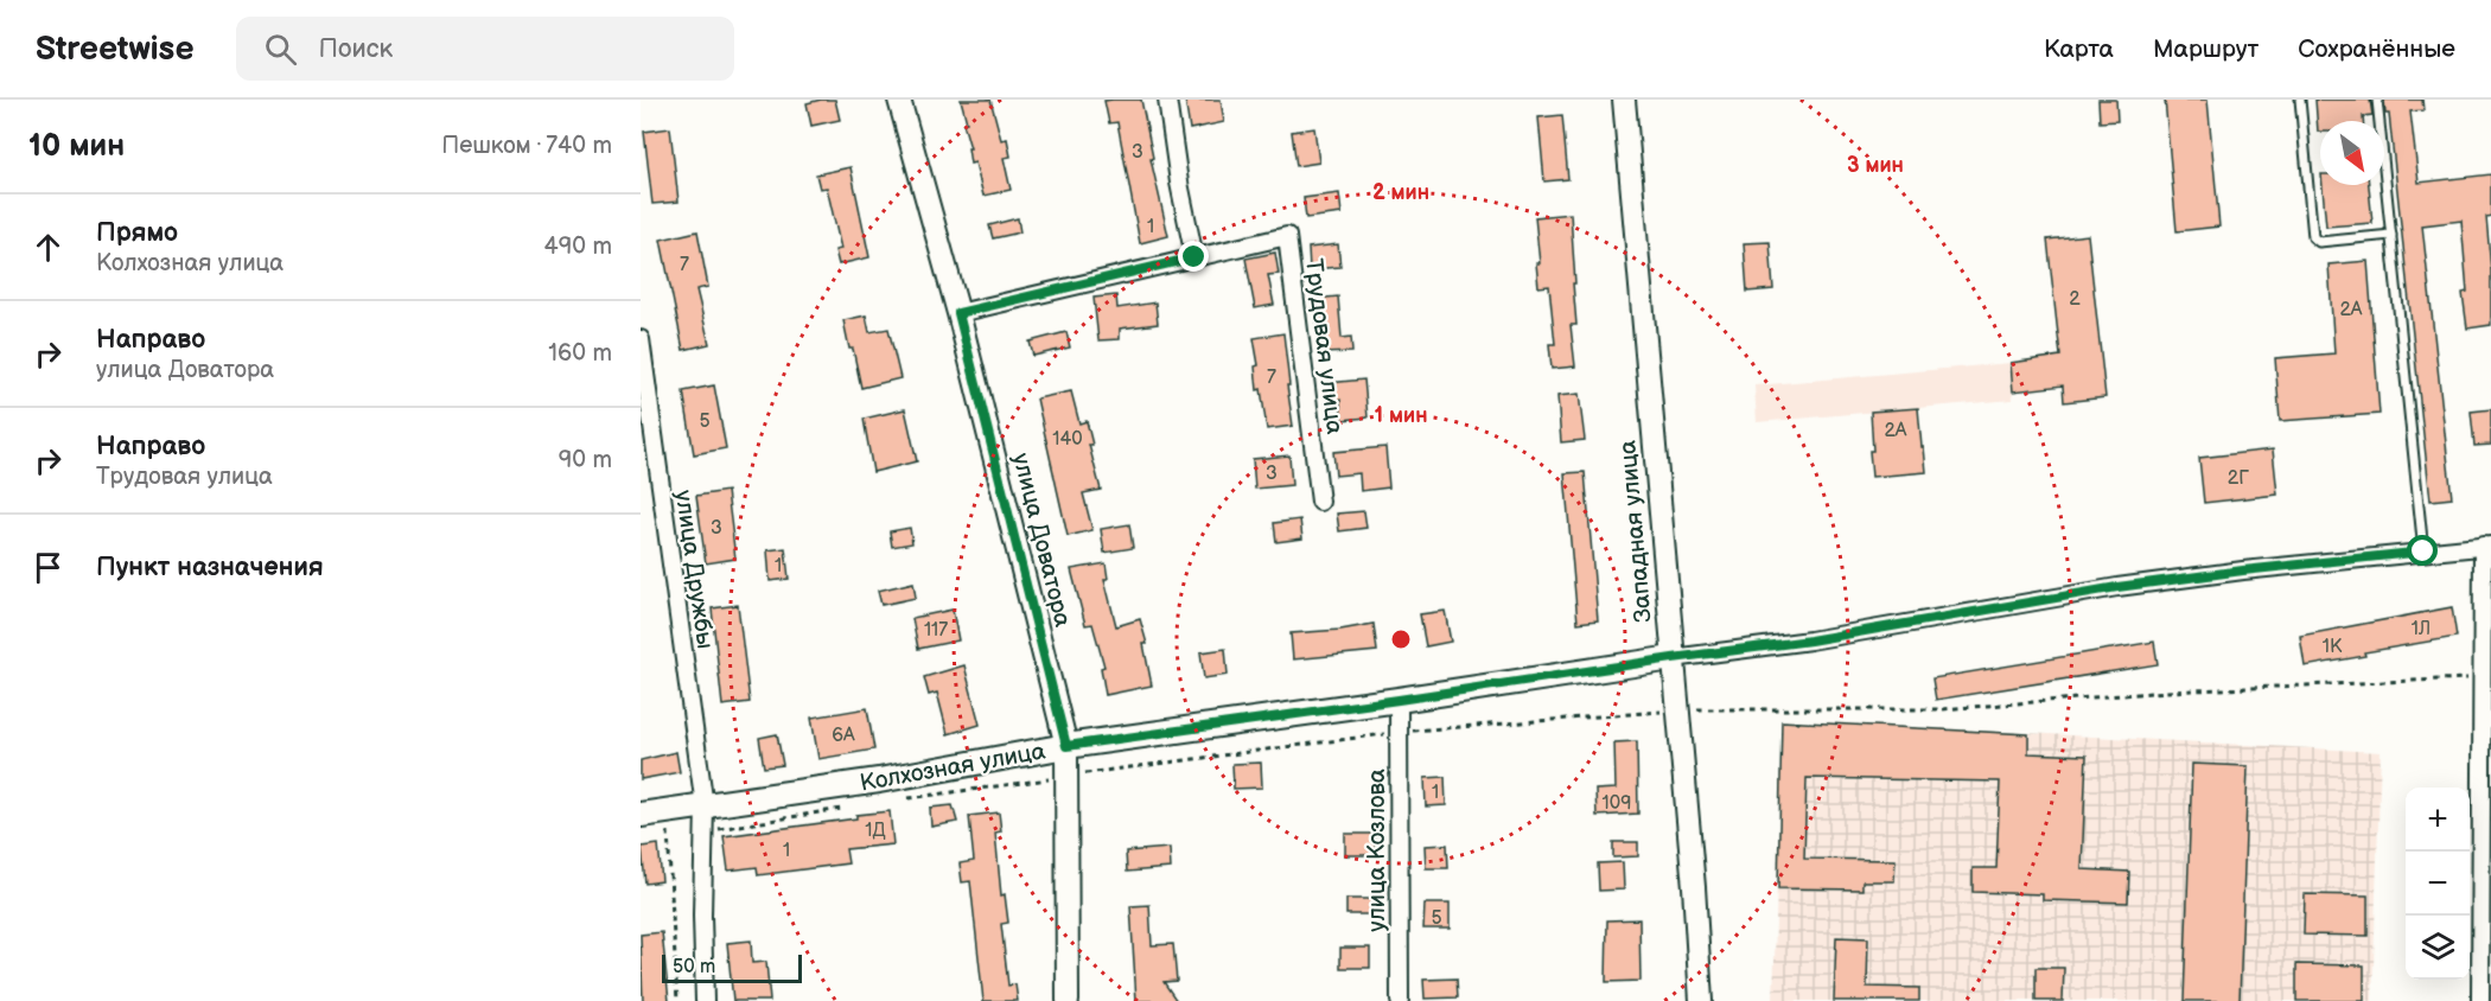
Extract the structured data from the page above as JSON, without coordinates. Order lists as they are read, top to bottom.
{
  "streets": {
    "main road": ["Колхозная улица"],
    "street": [
      "Трудовая улица",
      "Западная улица",
      "улица Доватора",
      "улица Дружбы",
      "улица Козлова"
    ]
  },
  "crossings": [
    ["Трудовая улица", "улица Доватора"],
    ["Западная улица", "Колхозная улица"],
    ["улица Доватора", "Колхозная улица"],
    ["улица Дружбы", "Колхозная улица"],
    ["Колхозная улица", "улица Козлова"]
  ],
  "house_numbers": [
    "3",
    "1",
    "7",
    "2",
    "2А",
    "7",
    "5",
    "2А",
    "140",
    "3",
    "2Г",
    "3",
    "1",
    "1Л",
    "117",
    "1К",
    "6А",
    "1",
    "109",
    "1Д",
    "1",
    "5"
  ],
  "scale_bar": "50 m",
  "north": "bottom right",
  "page": {
    "header": "Streetwise",
    "search": "Поиск",
    "nav": ["Карта", "Маршрут", "Сохранённые"],
    "heading": ["10 мин", "Пешком · 740 m"],
    "list": [
      ["Прямо", "Колхозная улица", "490 m"],
      ["Направо", "улица Доватора", "160 m"],
      ["Направо", "Трудовая улица", "90 m"],
      "Пункт назначения"
    ],
    "map_buttons": ["+", "−"],
    "scale": "50 m"
  },
  "rings": ["3 мин", "2 мин", "1 мин"]
}
